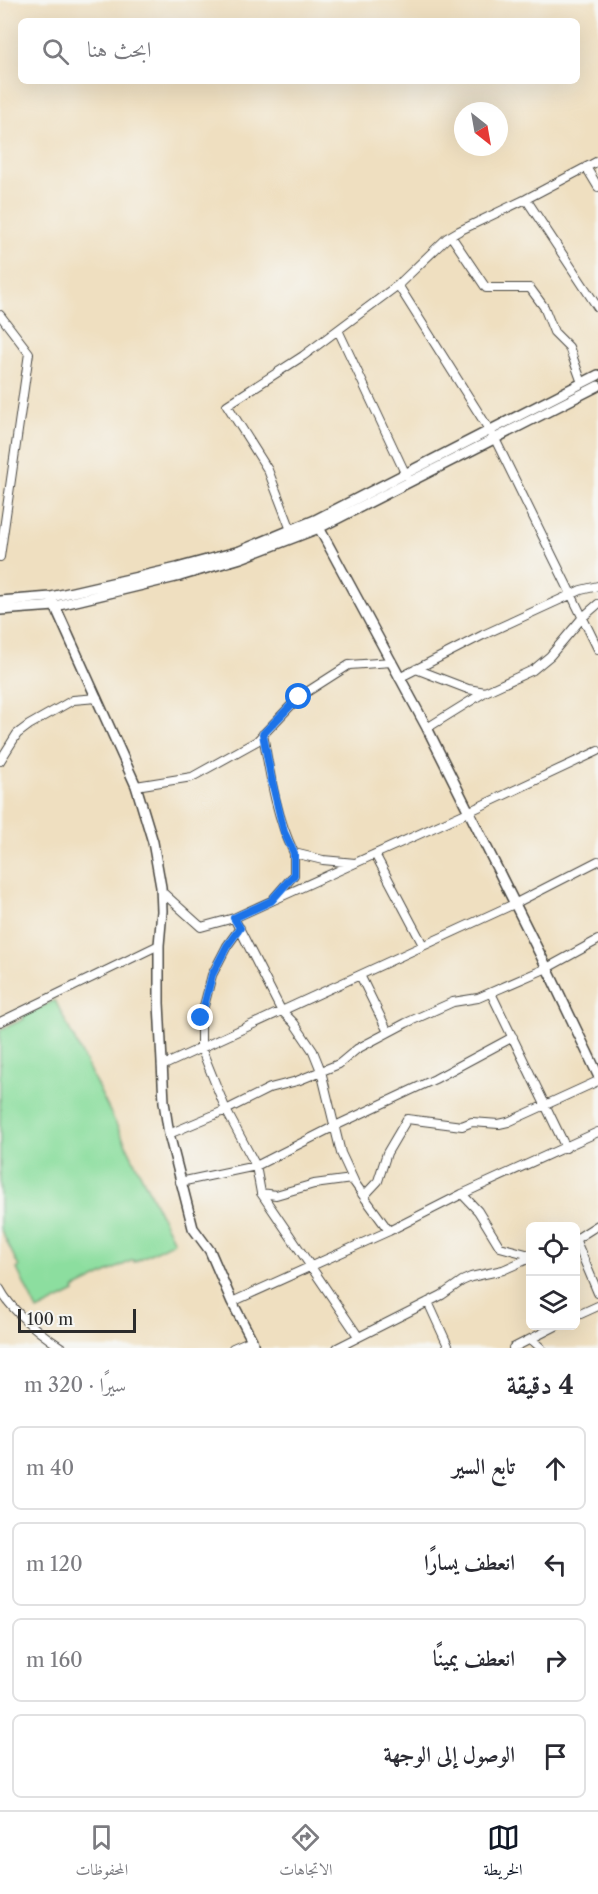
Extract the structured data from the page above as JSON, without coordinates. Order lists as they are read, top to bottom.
{
  "scale_bar": "100 m",
  "north": "bottom right",
  "page": {
    "search": "ابحث هنا",
    "scale": "100 m",
    "heading": ["4 دقيقة", "سيرًا · 320 m"],
    "list": [
      ["تابع السير", "40 m"],
      ["انعطف يسارًا", "120 m"],
      ["انعطف يمينًا", "160 m"],
      "الوصول إلى الوجهة"
    ],
    "nav": ["الخريطة", "الاتجاهات", "المحفوظات"]
  }
}
